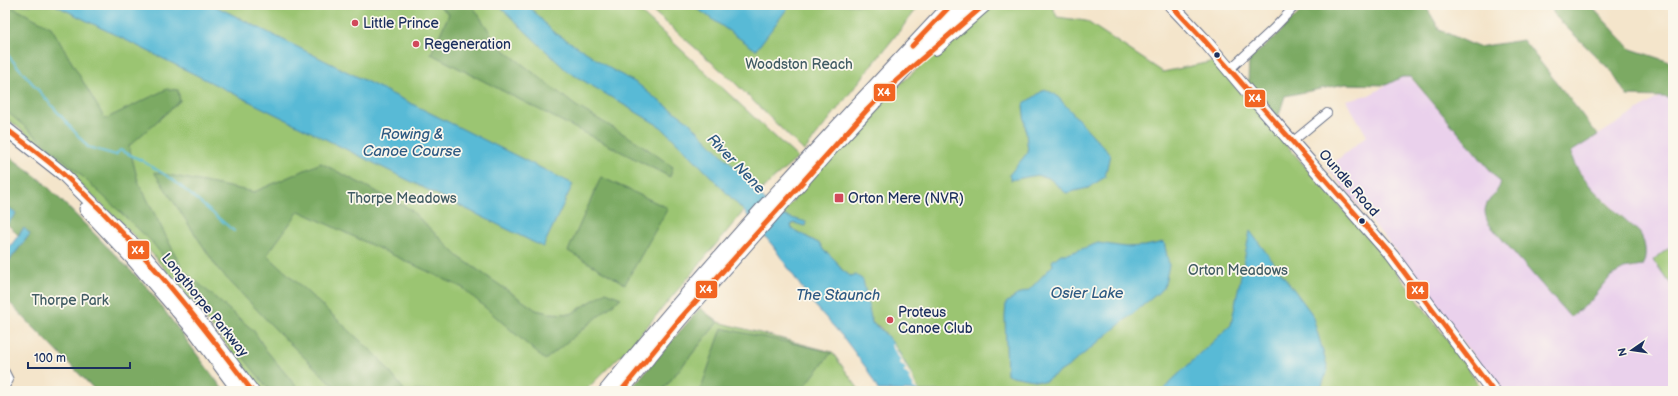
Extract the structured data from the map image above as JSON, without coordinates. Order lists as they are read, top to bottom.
{
  "streets": {
    "main road": ["Oundle Road", "Longthorpe Parkway"]
  },
  "water": [
    "Rowing & Canoe Course",
    "River Nene",
    "Osier Lake",
    "The Staunch"
  ],
  "parks": [
    "Woodston Reach",
    "Thorpe Meadows",
    "Orton Meadows",
    "Thorpe Park"
  ],
  "places": {
    "other": ["Little Prince", "Regeneration", "Proteus Canoe Club"],
    "transit": ["Orton Mere (NVR)"]
  },
  "lines": ["transit line X4"],
  "scale_bar": "100 m",
  "north": "left"
}
